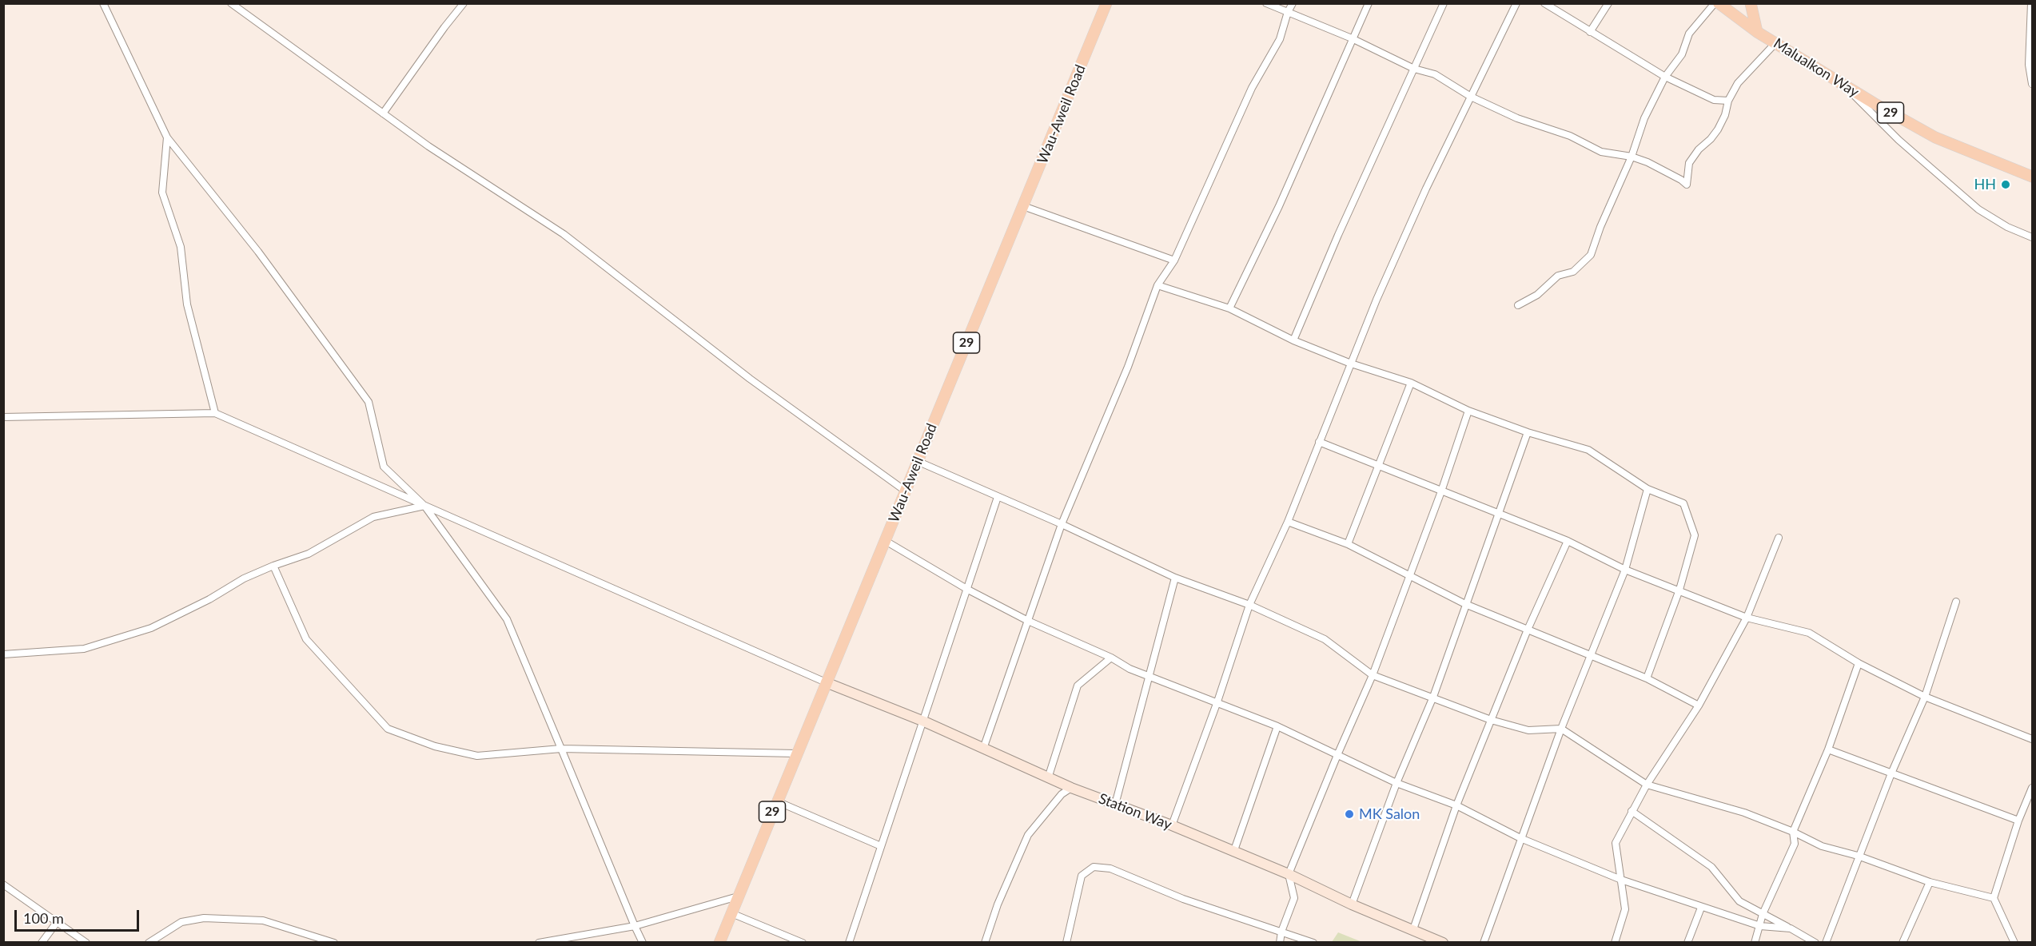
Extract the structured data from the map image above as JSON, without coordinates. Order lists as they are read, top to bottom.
{
  "streets": {
    "main road": [
      "Malualkon Way",
      "29",
      "Wau-Aweil Road",
      "Station Way"
    ]
  },
  "crossings": [
    ["Malualkon Way", "29"],
    ["Wau-Aweil Road", "Station Way"]
  ],
  "places": ["HH", "MK Salon"],
  "scale_bar": "100 m"
}
